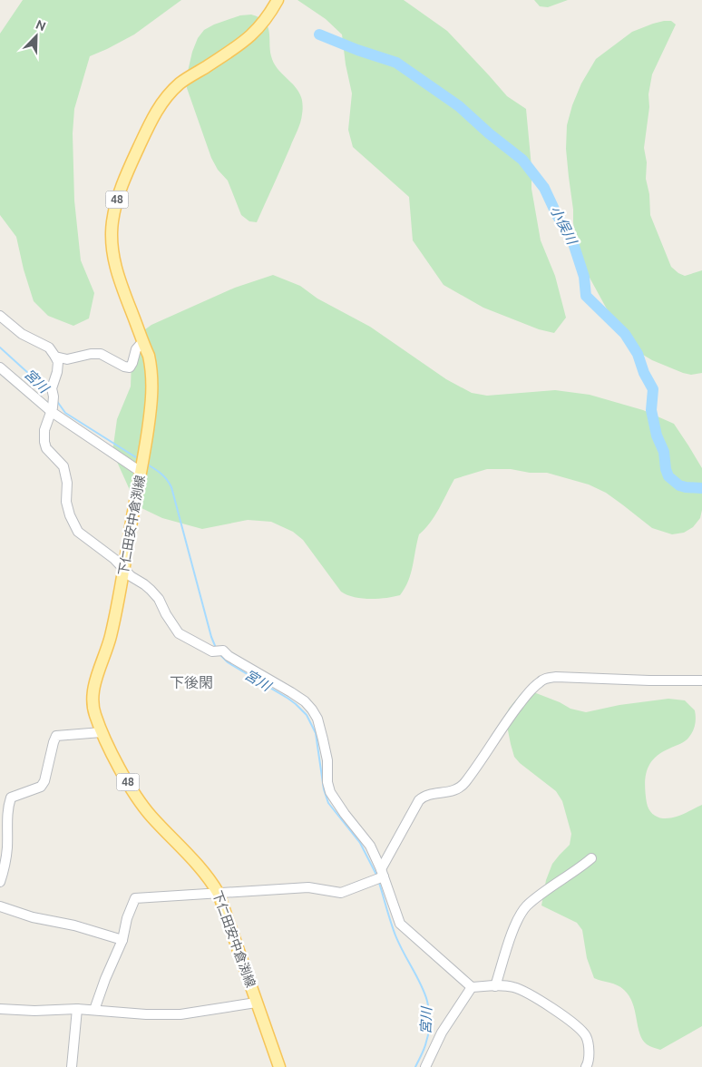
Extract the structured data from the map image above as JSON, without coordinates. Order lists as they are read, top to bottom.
{
  "streets": {
    "main road": ["48", "下仁田安中倉渕線"]
  },
  "districts": ["下後閑"],
  "water": ["小俣川", "宮川"],
  "north": "top right"
}
